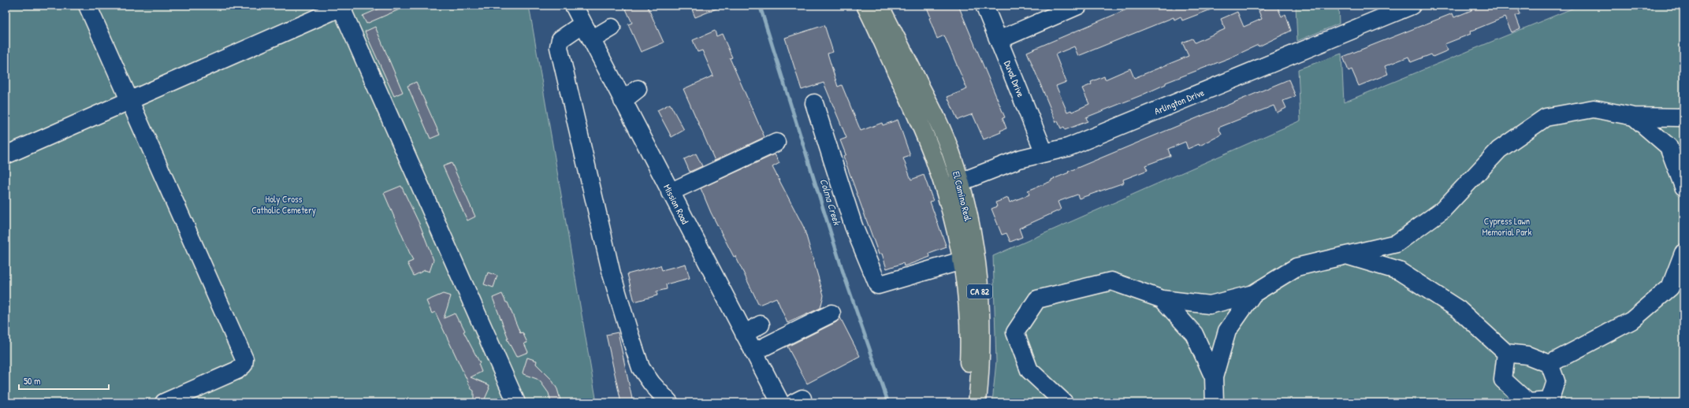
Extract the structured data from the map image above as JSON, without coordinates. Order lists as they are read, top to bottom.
{
  "streets": {
    "main road": ["El Camino Real", "CA 82"],
    "street": ["Duval Drive", "Arlington Drive", "Mission Road"]
  },
  "crossings": [
    ["Duval Drive", "Arlington Drive"],
    ["Arlington Drive", "El Camino Real"]
  ],
  "water": ["Colma Creek"],
  "parks": ["Holy Cross Catholic Cemetery", "Cypress Lawn Memorial Park"],
  "scale_bar": "50 m"
}
